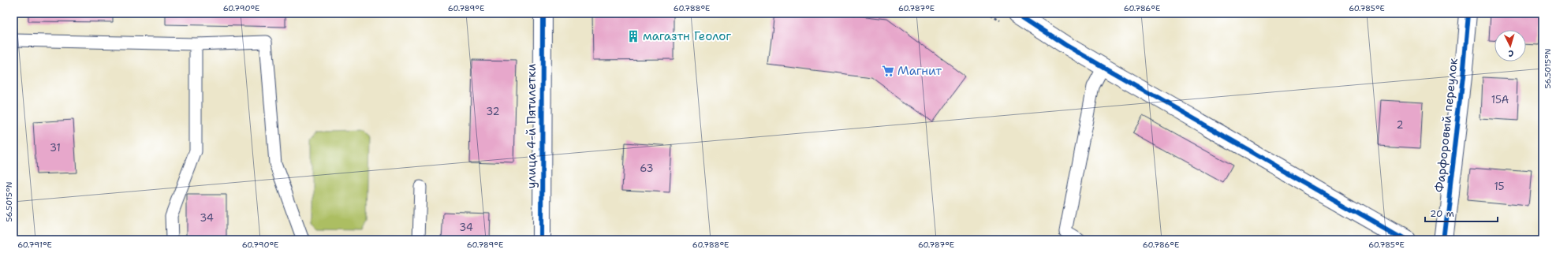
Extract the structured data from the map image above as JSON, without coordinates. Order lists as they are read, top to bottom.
{
  "streets": {
    "street": ["Фарфоровый переулок", "улица 4-й Пятилетки"]
  },
  "places": {
    "building": ["магазтн Геолог"],
    "supermarket": ["Магнит"]
  },
  "house_numbers": [
    "15А",
    "32",
    "2",
    "31",
    "63",
    "15",
    "34",
    "34"
  ],
  "scale_bar": "20 m",
  "north": "bottom",
  "coordinates": [
    "60.790°E",
    "60.789°E",
    "60.788°E",
    "60.787°E",
    "60.786°E",
    "60.785°E",
    "56.5015°N",
    "60.791°E"
  ]
}
